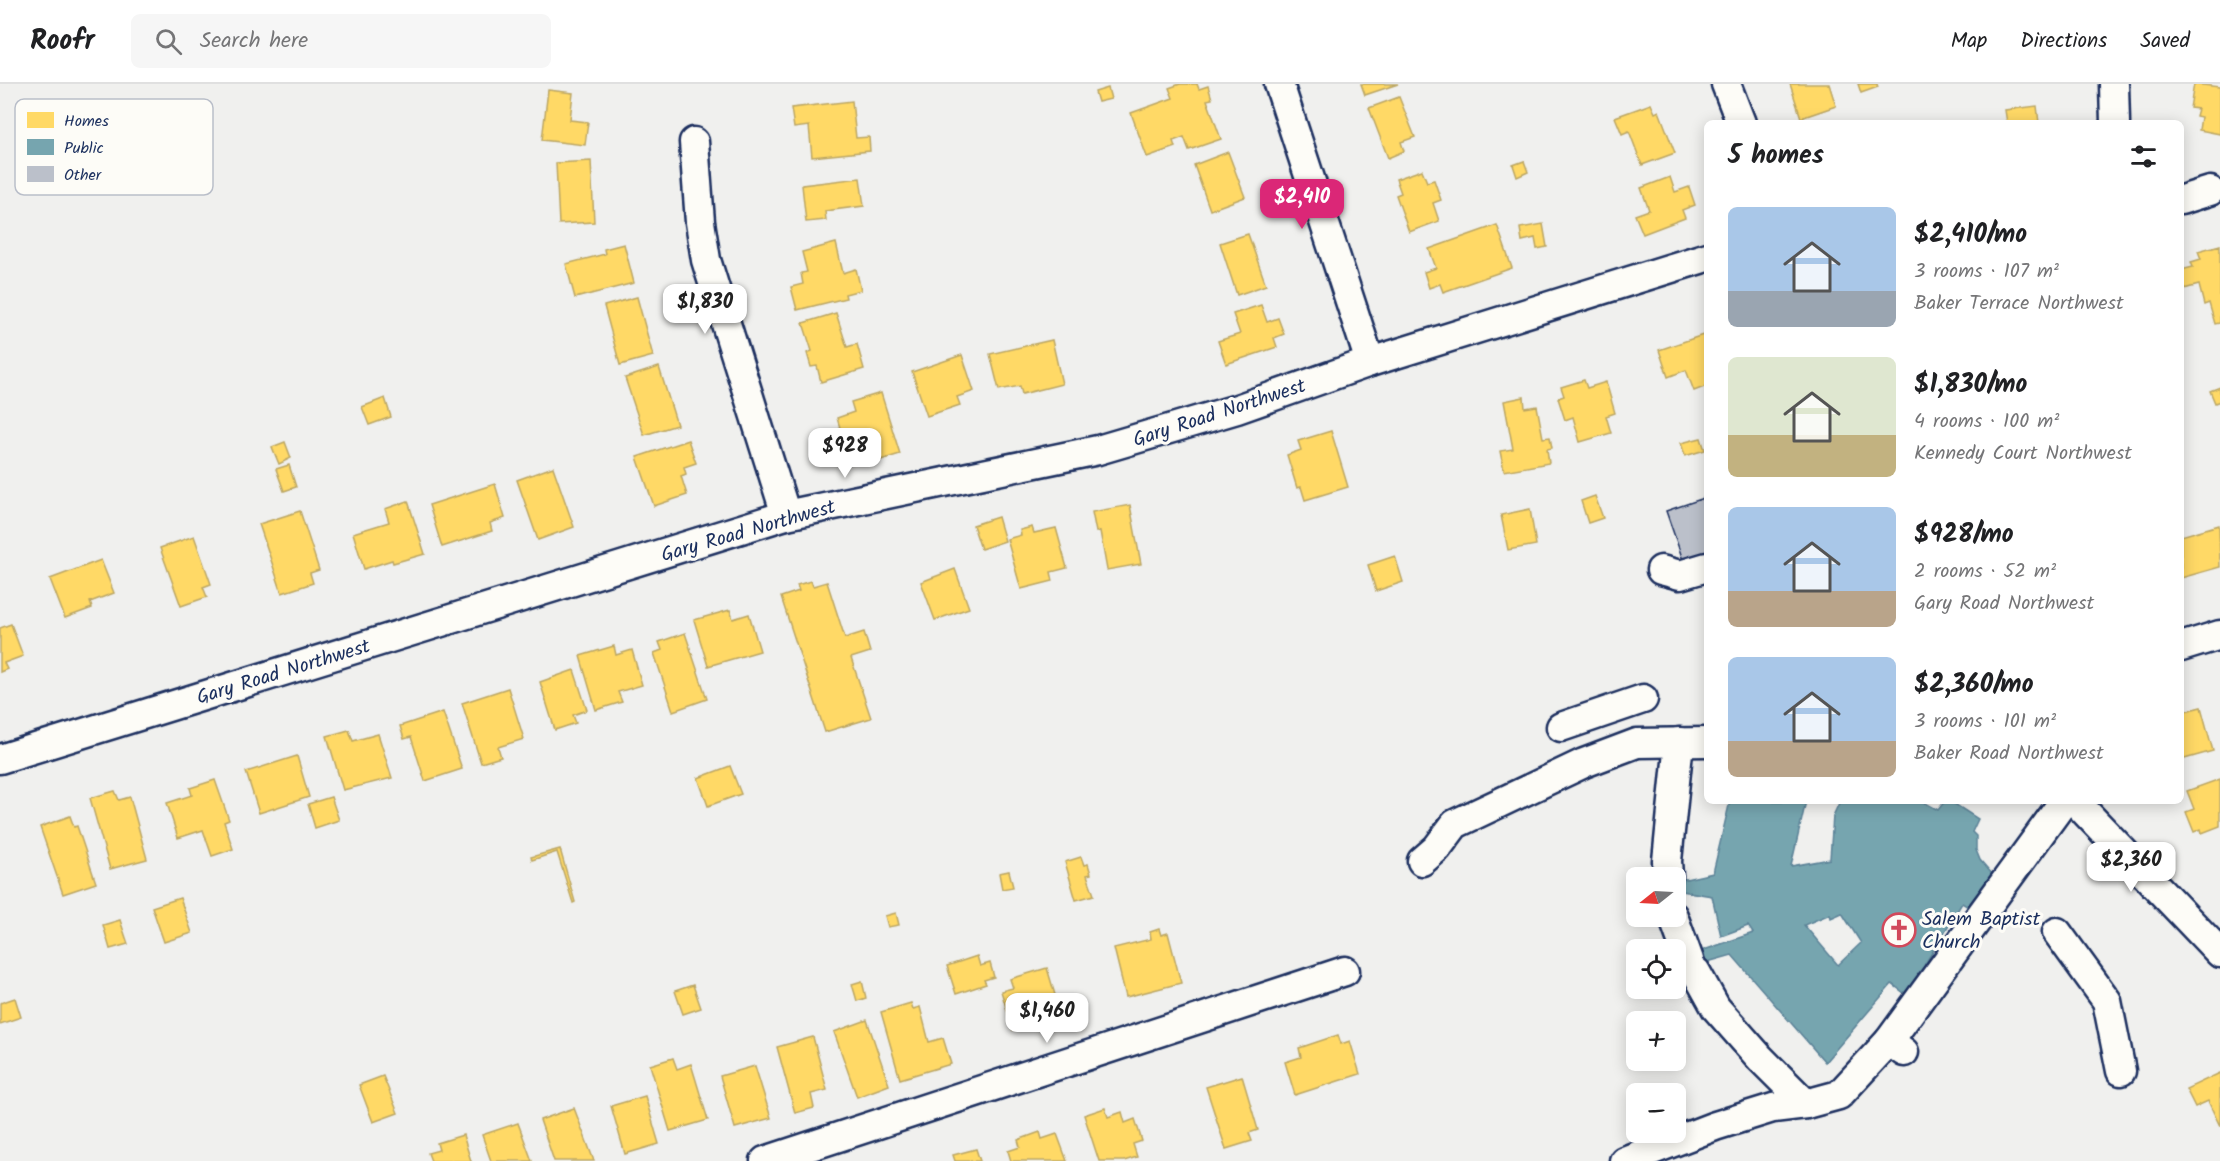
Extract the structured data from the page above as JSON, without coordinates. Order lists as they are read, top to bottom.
{
  "streets": {
    "street": ["Gary Road Northwest"]
  },
  "places": {
    "church": ["Salem Baptist Church"]
  },
  "legend": ["Homes", "Public", "Other"],
  "north": "left",
  "page": {
    "header": "Roofr",
    "search": "Search here",
    "nav": ["Map", "Directions", "Saved"],
    "heading": "5 homes",
    "price": [
      "$2,410",
      "$1,830",
      "$928",
      "$2,360",
      "$1,460"
    ],
    "list": [
      {
        "name": "$2,410/mo",
        "note": "3 rooms · 107 m² · Baker Terrace Northwest"
      },
      {
        "name": "$1,830/mo",
        "note": "4 rooms · 100 m² · Kennedy Court Northwest"
      },
      {
        "name": "$928/mo",
        "note": "2 rooms · 52 m² · Gary Road Northwest"
      },
      {
        "name": "$2,360/mo",
        "note": "3 rooms · 101 m² · Baker Road Northwest"
      }
    ],
    "map_buttons": ["+", "−"]
  }
}
